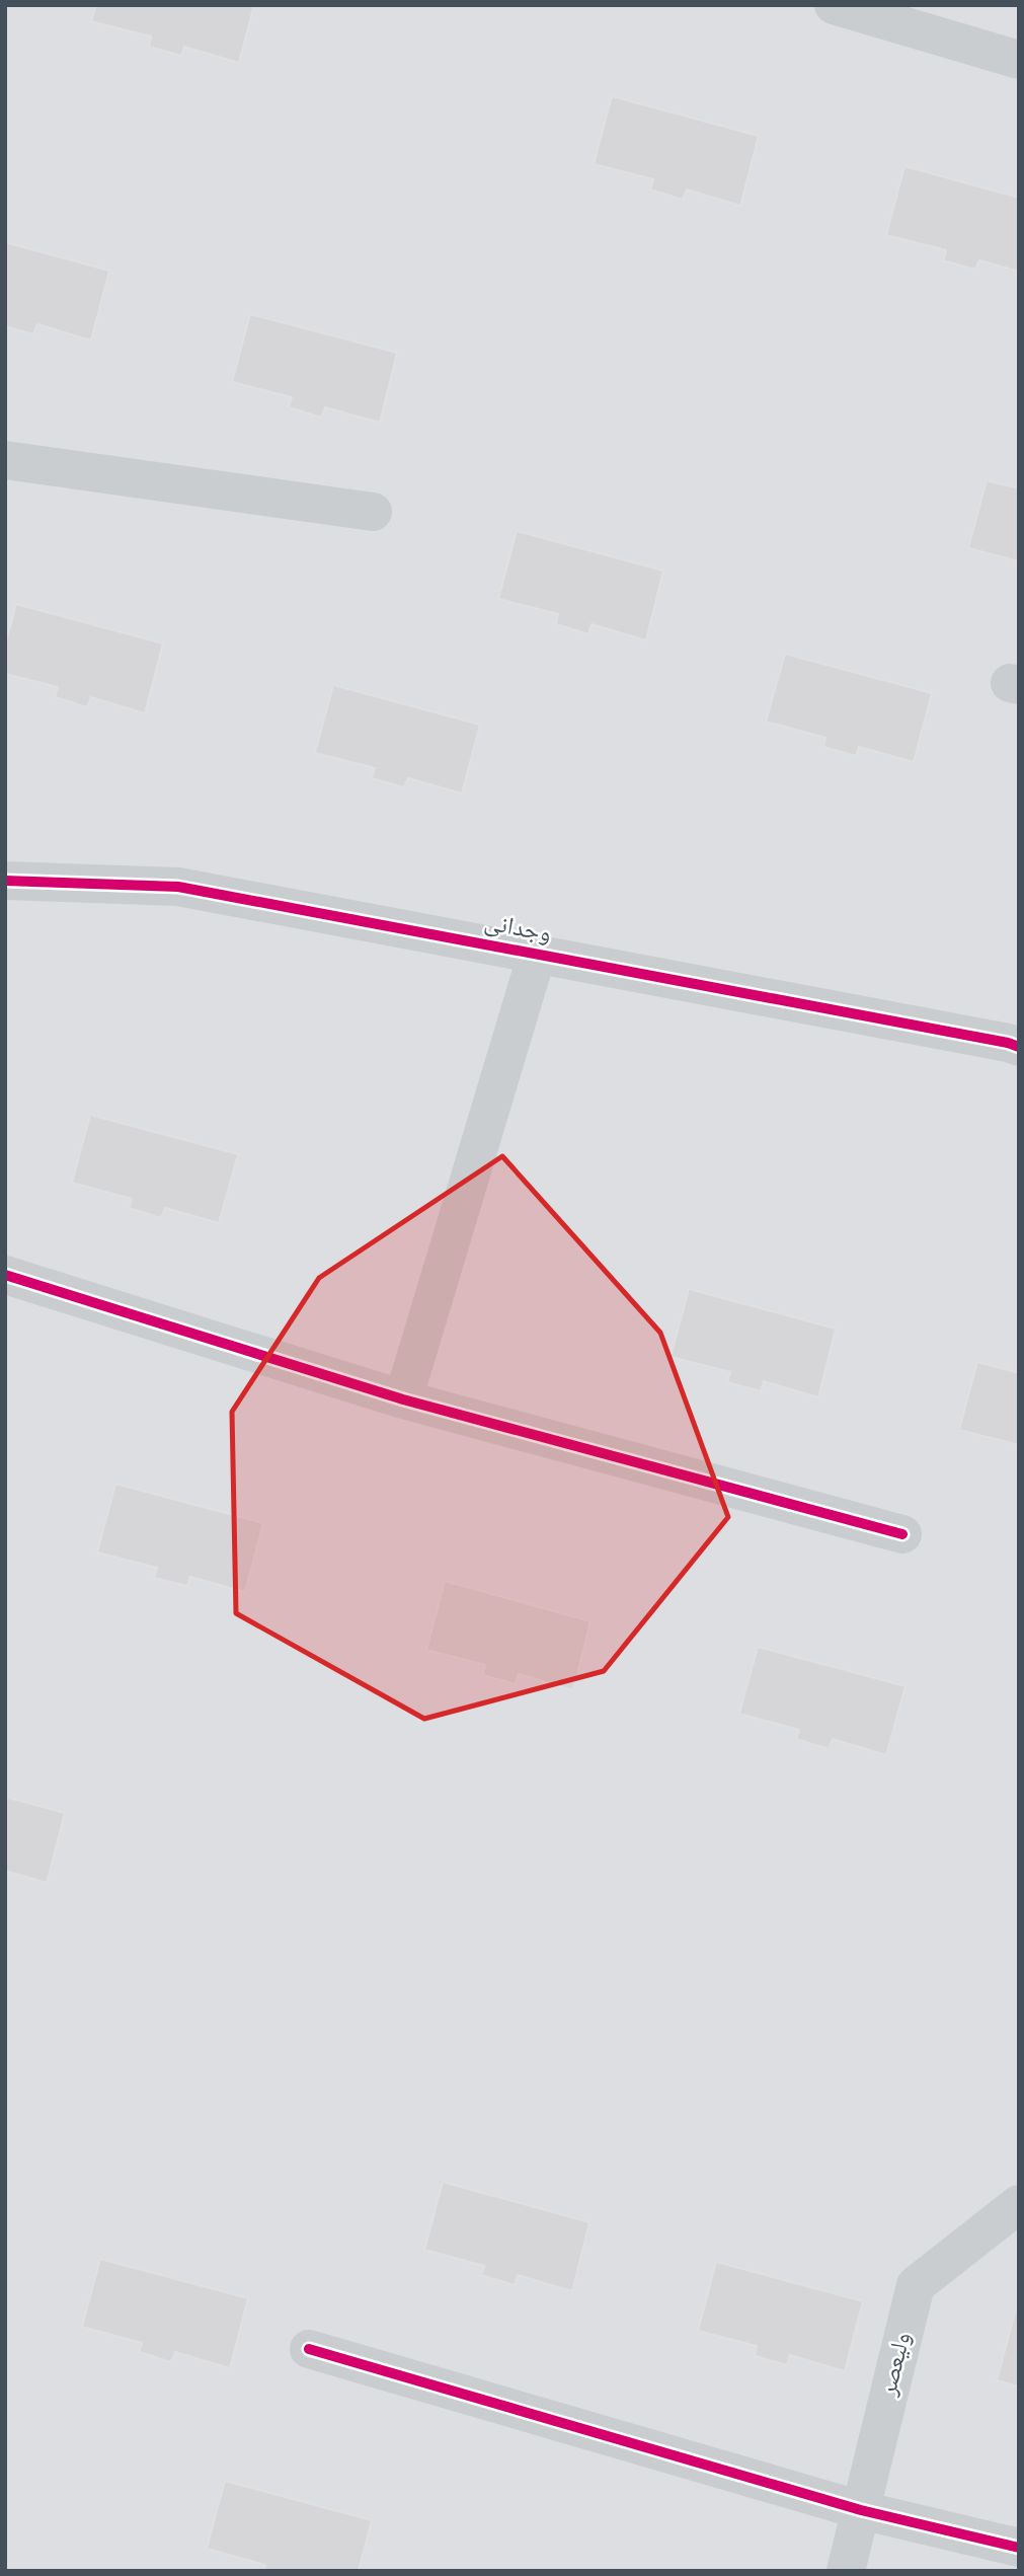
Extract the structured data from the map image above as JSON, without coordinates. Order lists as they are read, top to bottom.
{
  "streets": {
    "street": ["وجدانی", "ولیعصر"]
  }
}
